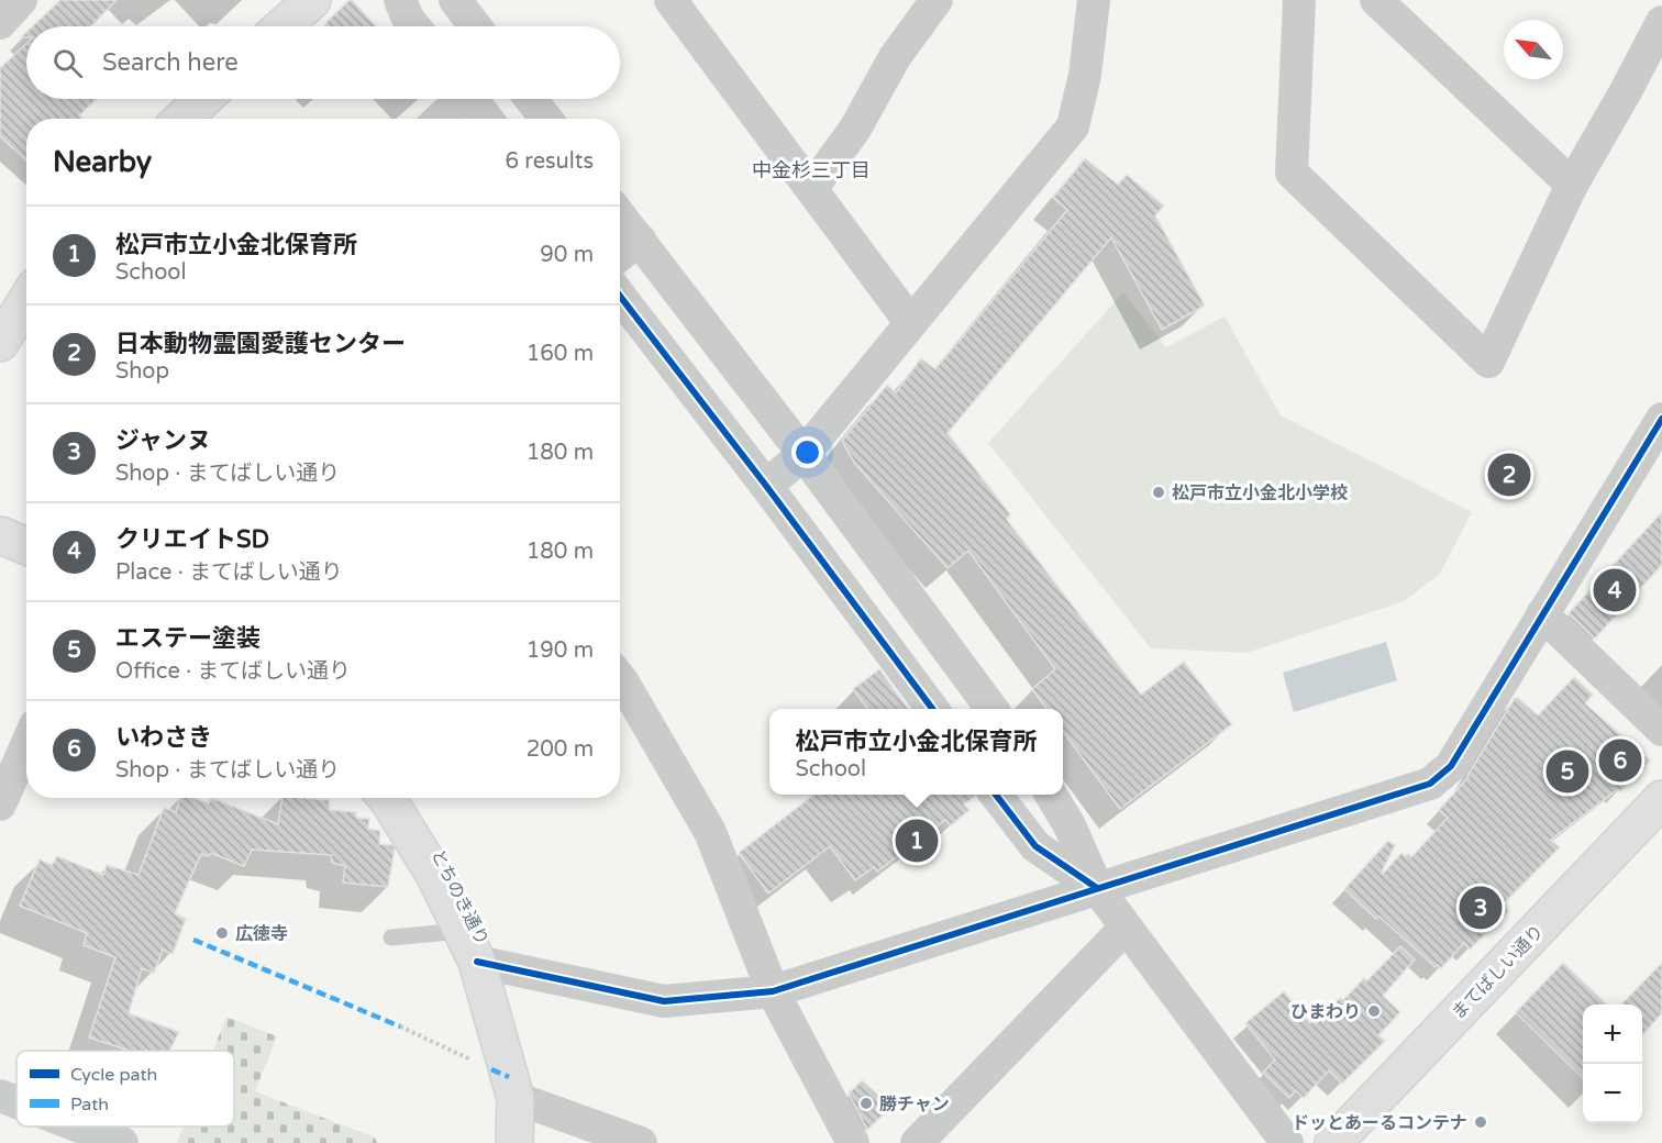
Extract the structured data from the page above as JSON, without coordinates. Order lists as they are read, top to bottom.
{
  "streets": {
    "street": ["とちのき通り", "まてばしい通り"]
  },
  "districts": ["中金杉三丁目"],
  "places": [
    "松戸市立小金北小学校",
    "広徳寺",
    "ひまわり",
    "勝チャン",
    "ドッとあーるコンテナ"
  ],
  "legend": ["Cycle path", "Path"],
  "north": "top left",
  "page": {
    "search": "Search here",
    "heading": ["Nearby", "6 results"],
    "list": [
      {
        "mark": "1",
        "name": "松戸市立小金北保育所",
        "note": "School",
        "value": "90 m"
      },
      {
        "mark": "2",
        "name": "日本動物霊園愛護センター",
        "note": "Shop",
        "value": "160 m"
      },
      {
        "mark": "3",
        "name": "ジャンヌ",
        "note": "Shop · まてばしい通り",
        "value": "180 m"
      },
      {
        "mark": "4",
        "name": "クリエイトSD",
        "note": "Place · まてばしい通り",
        "value": "180 m"
      },
      {
        "mark": "5",
        "name": "エステー塗装",
        "note": "Office · まてばしい通り",
        "value": "190 m"
      },
      {
        "mark": "6",
        "name": "いわさき",
        "note": "Shop · まてばしい通り",
        "value": "200 m"
      }
    ],
    "pins": [
      "2",
      "4",
      "6",
      "5",
      "1",
      "3"
    ],
    "popup": ["松戸市立小金北保育所", "School"],
    "map_buttons": ["+", "−"]
  }
}
